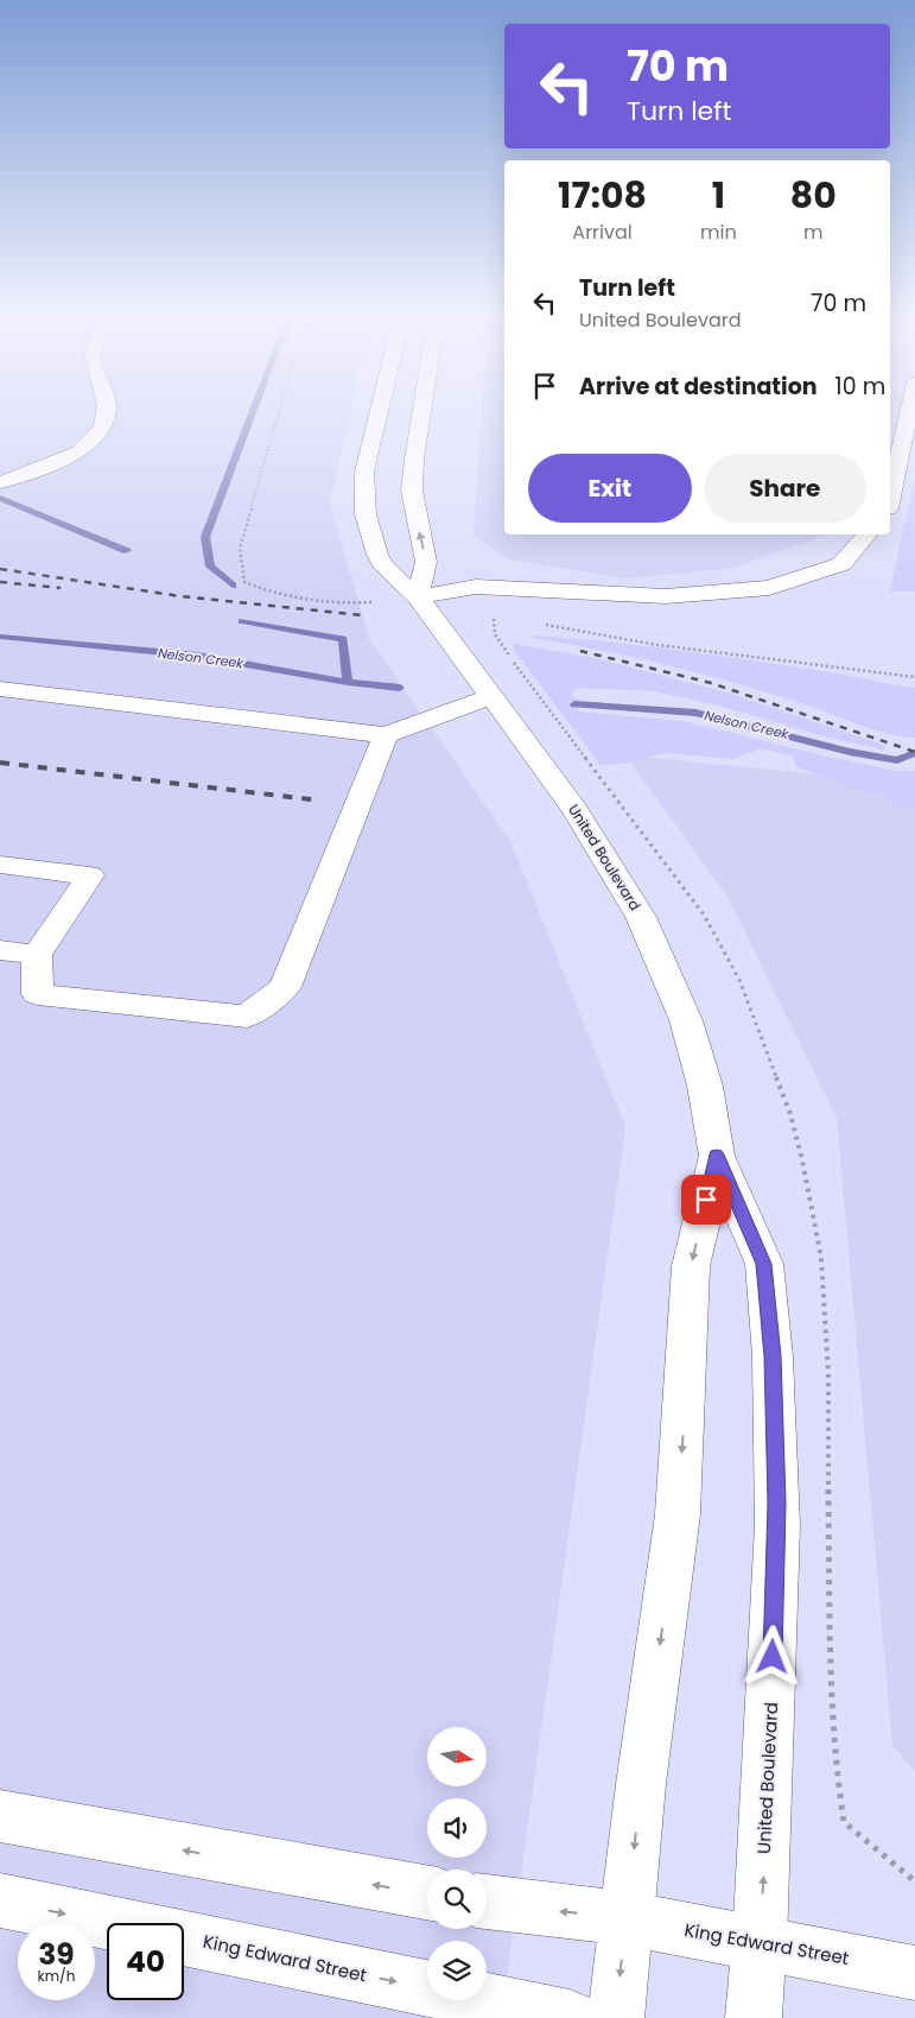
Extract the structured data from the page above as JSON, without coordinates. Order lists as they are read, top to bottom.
{
  "streets": {
    "street": ["United Boulevard", "King Edward Street"]
  },
  "crossings": [
    ["United Boulevard", "King Edward Street"]
  ],
  "water": ["Nelson Creek"],
  "north": "right",
  "page": {
    "turn": ["70 m", "Turn left"],
    "eta": [
      "17:08",
      "Arrival",
      "1",
      "min",
      "80",
      "m"
    ],
    "list": [
      {
        "name": "Turn left",
        "note": "United Boulevard",
        "value": "70 m"
      },
      {
        "name": "Arrive at destination",
        "value": "10 m"
      }
    ],
    "buttons": ["Exit", "Share"],
    "speed": "39 km/h",
    "limit": "40"
  }
}
